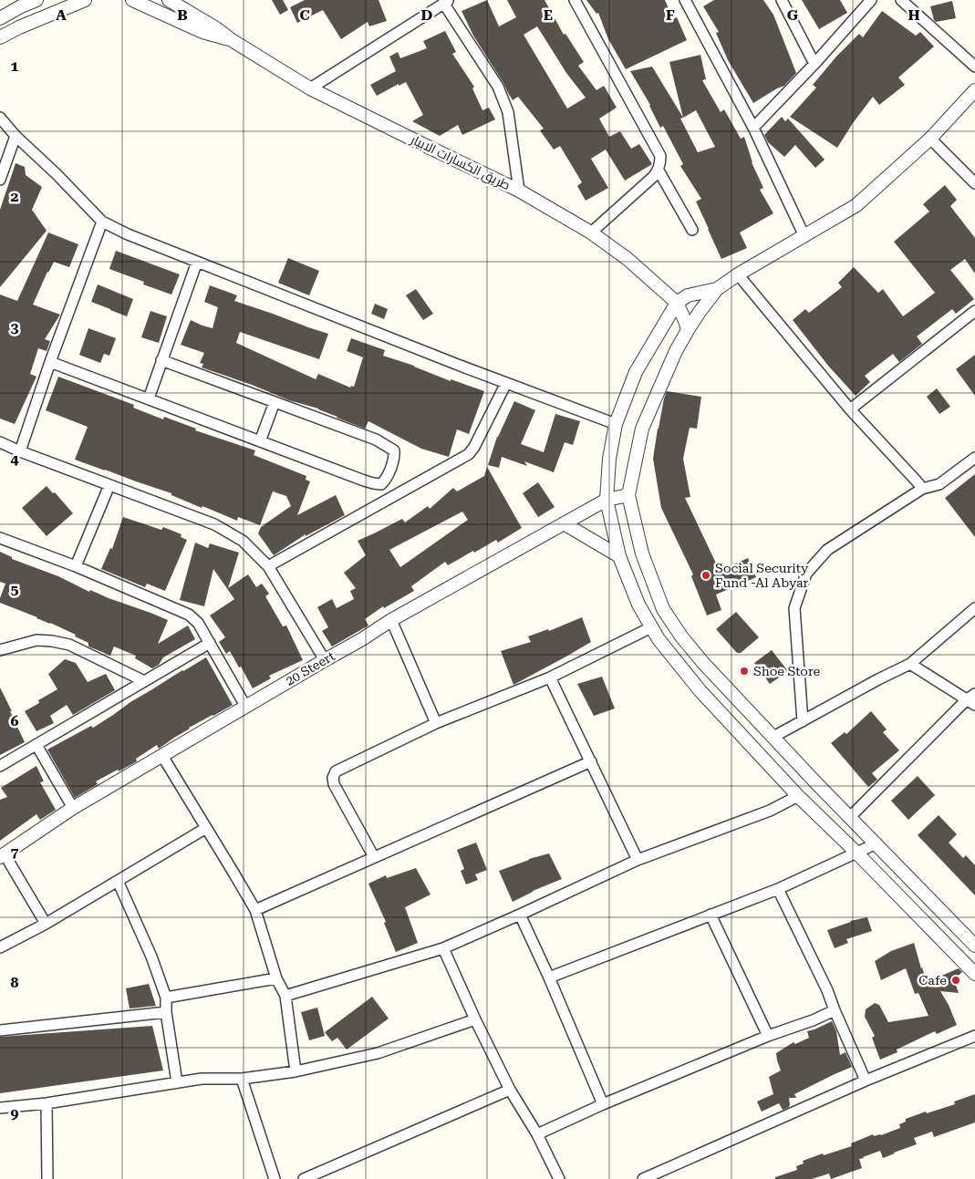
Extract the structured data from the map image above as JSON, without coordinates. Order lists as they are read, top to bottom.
{
  "streets": {
    "street": ["طريق الكسارات الابيار", "20 Steert"]
  },
  "places": ["Social Security Fund -Al Abyar", "Shoe Store", "Cafe"],
  "grid": {
    "columns": [
      "A",
      "B",
      "C",
      "D",
      "E",
      "F",
      "G",
      "H"
    ],
    "rows": [
      "1",
      "2",
      "3",
      "4",
      "5",
      "6",
      "7",
      "8",
      "9"
    ]
  }
}
